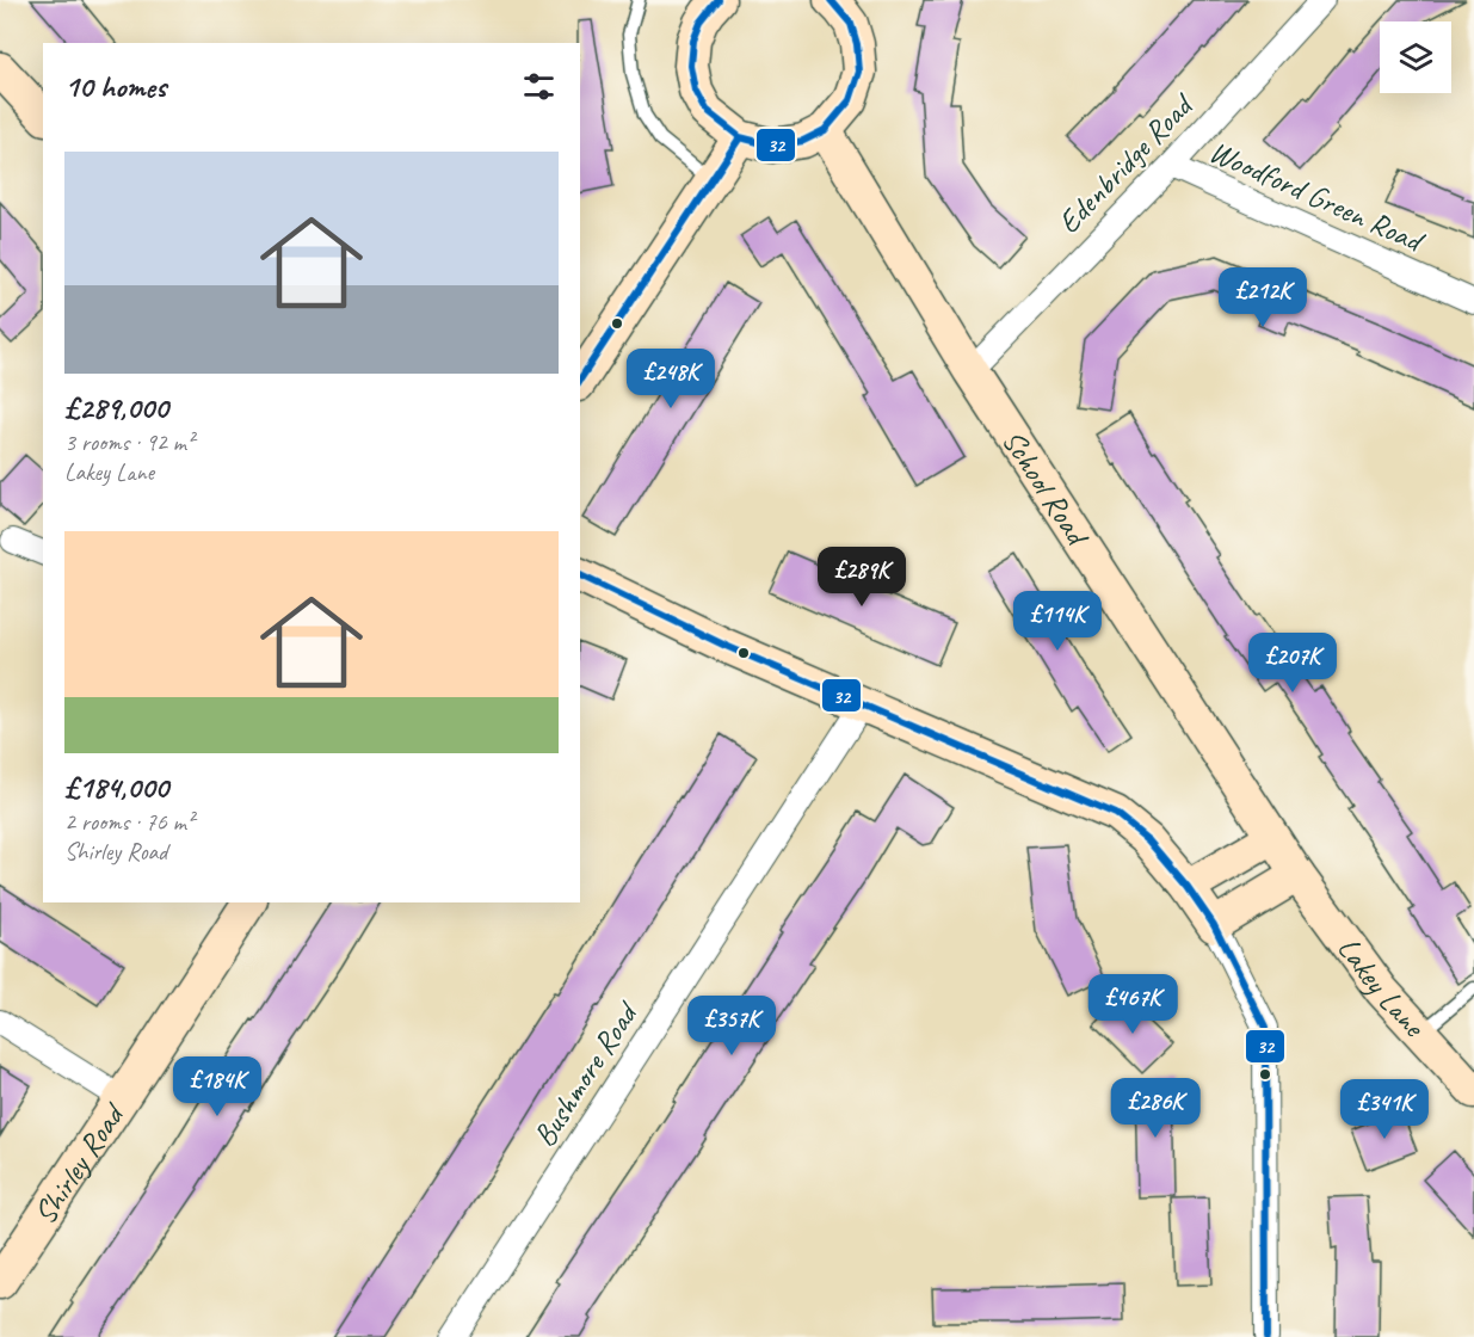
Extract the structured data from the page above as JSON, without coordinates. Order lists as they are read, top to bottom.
{
  "streets": {
    "street": [
      "Edenbridge Road",
      "Woodford Green Road",
      "School Road",
      "Lakey Lane",
      "Bushmore Road",
      "Shirley Road"
    ]
  },
  "crossings": [
    ["Edenbridge Road", "Woodford Green Road"],
    ["Edenbridge Road", "School Road"],
    ["School Road", "Lakey Lane"]
  ],
  "lines": ["transit line 32"],
  "page": {
    "heading": "10 homes",
    "list": [
      {
        "name": "£289,000",
        "note": "3 rooms · 92 m² · Lakey Lane"
      },
      {
        "name": "£184,000",
        "note": "2 rooms · 76 m² · Shirley Road"
      }
    ],
    "price": [
      "£212K",
      "£248K",
      "£289K",
      "£114K",
      "£207K",
      "£467K",
      "£357K",
      "£184K",
      "£286K",
      "£341K"
    ]
  }
}
